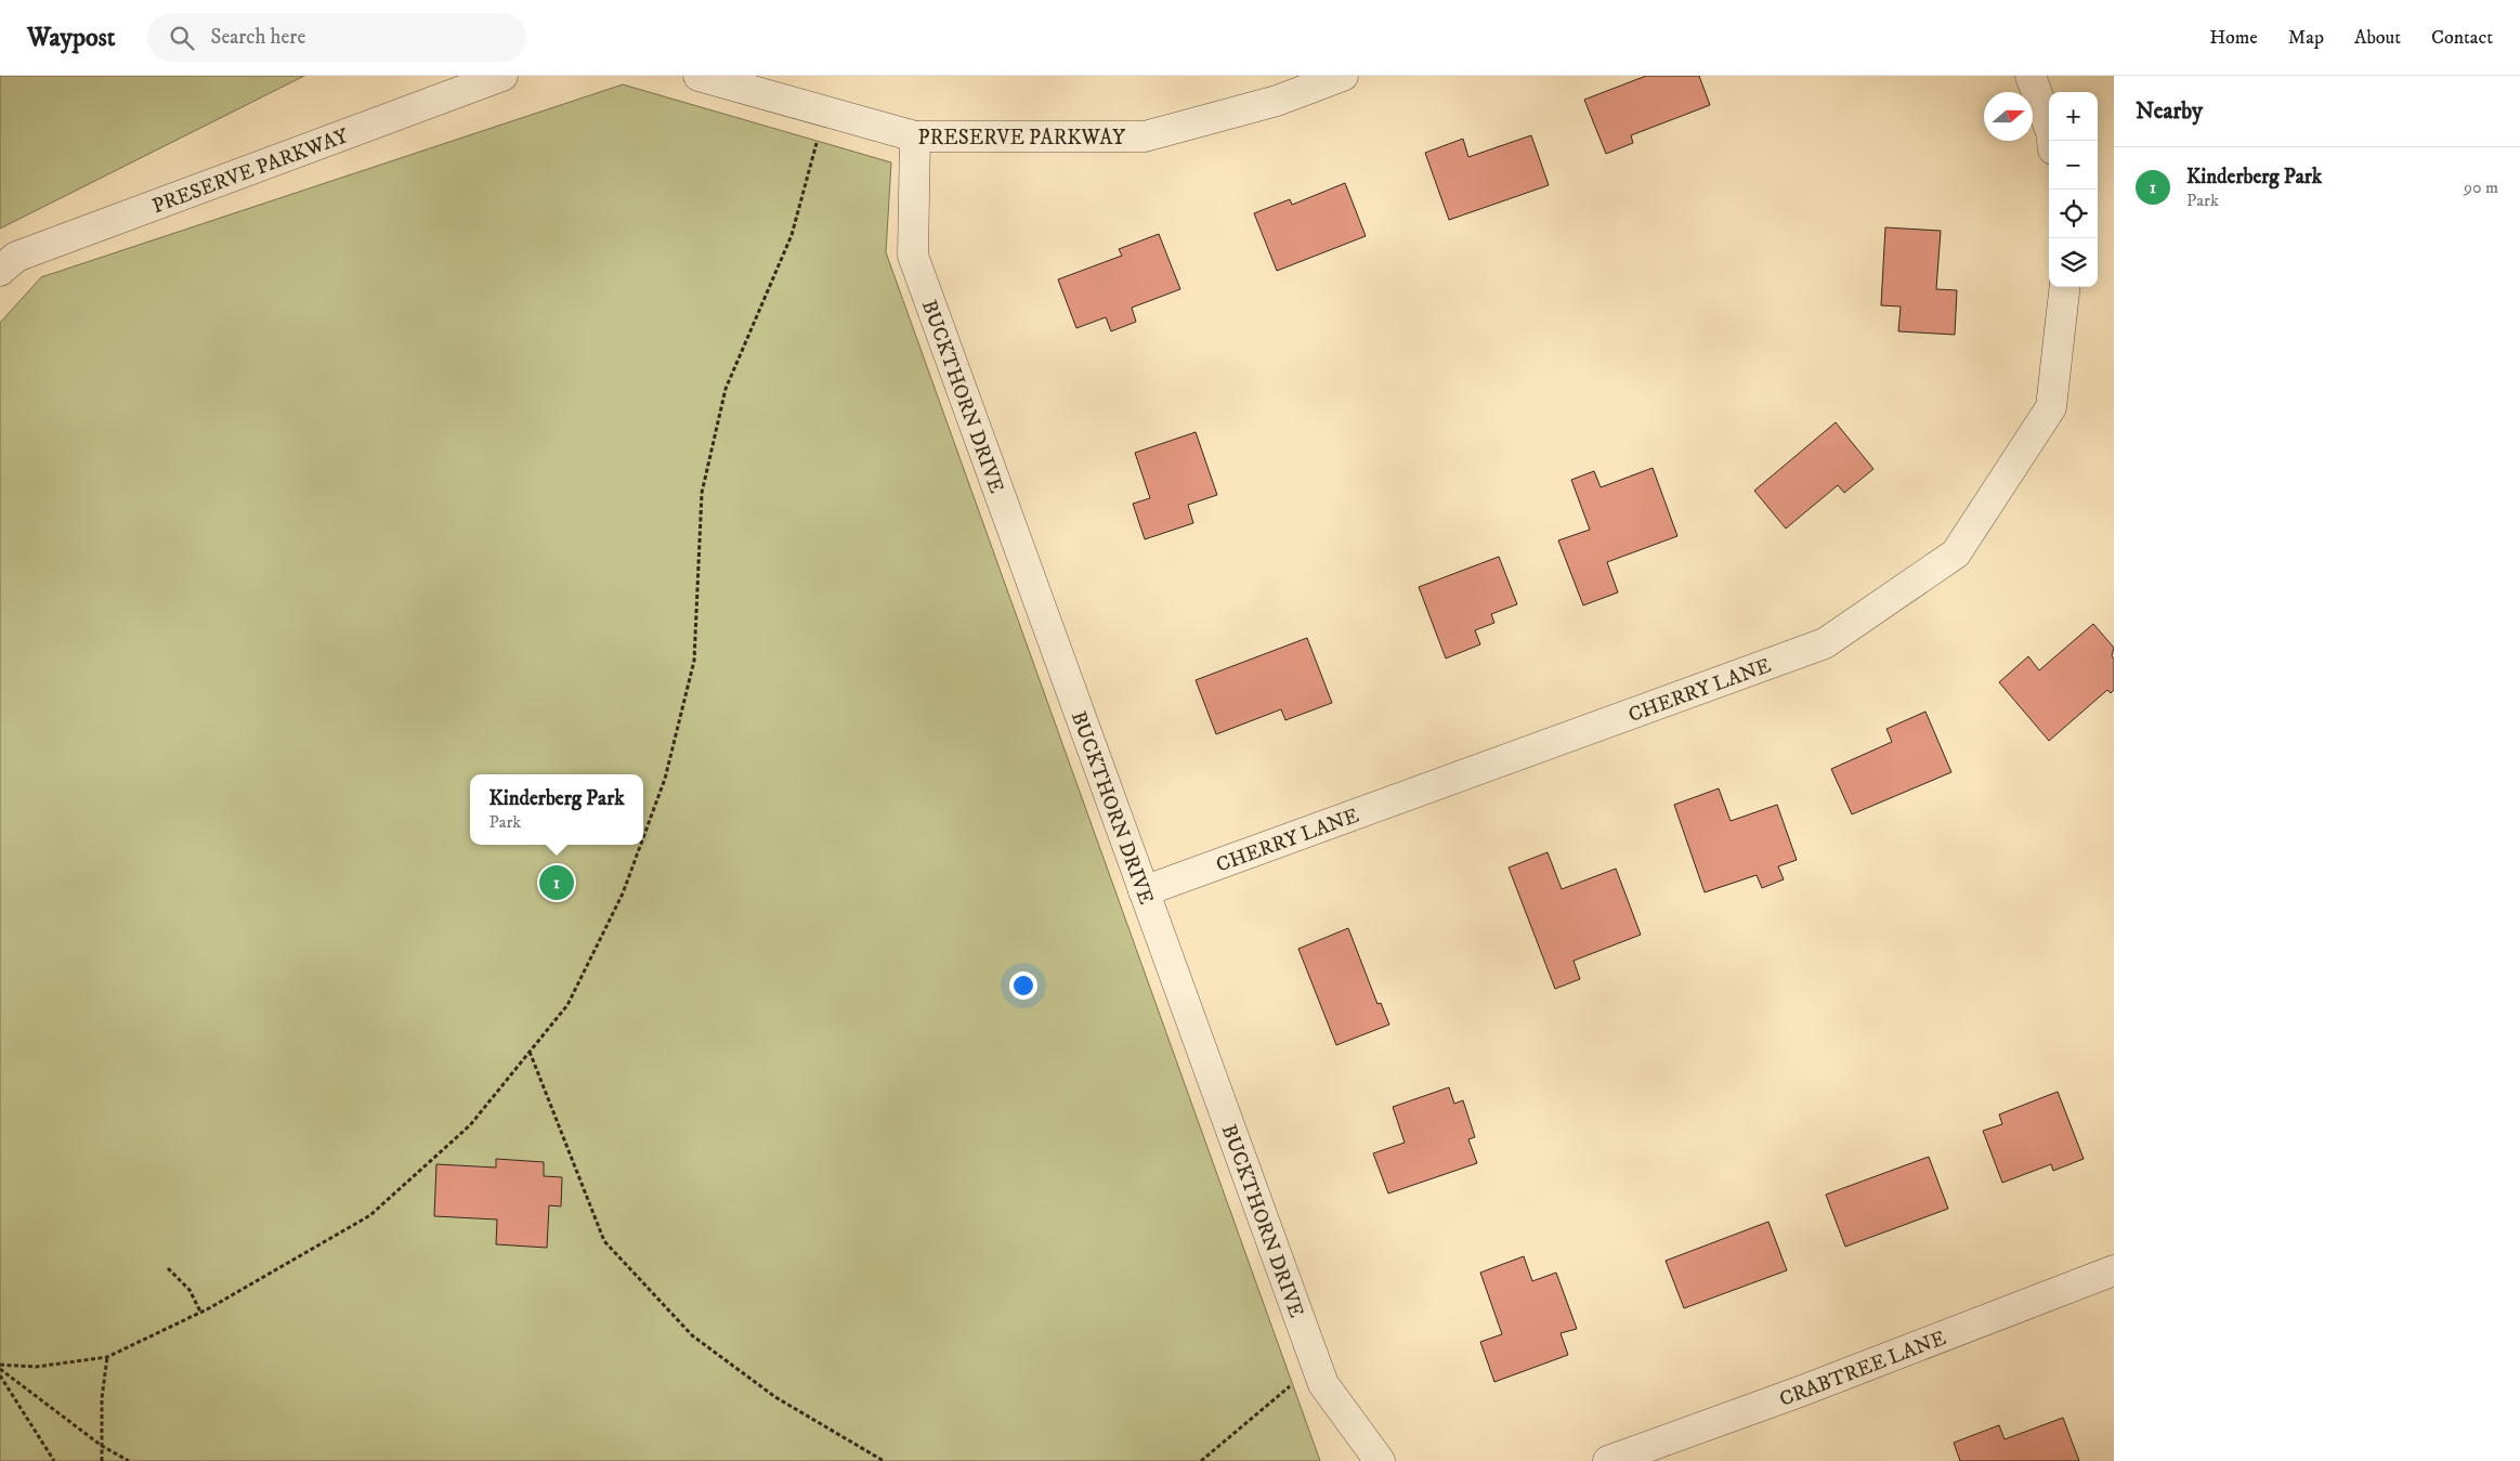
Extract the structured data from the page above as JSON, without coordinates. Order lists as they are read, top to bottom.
{
  "streets": {
    "street": [
      "PRESERVE PARKWAY",
      "BUCKTHORN DRIVE",
      "CHERRY LANE",
      "CRABTREE LANE"
    ]
  },
  "crossings": [
    ["PRESERVE PARKWAY", "BUCKTHORN DRIVE"],
    ["BUCKTHORN DRIVE", "CHERRY LANE"]
  ],
  "north": "right",
  "page": {
    "header": "Waypost",
    "search": "Search here",
    "nav": [
      "Home",
      "Map",
      "About",
      "Contact"
    ],
    "heading": "Nearby",
    "map_buttons": ["+", "−"],
    "list": [
      {
        "mark": "1",
        "name": "Kinderberg Park",
        "note": "Park",
        "value": "90 m"
      }
    ],
    "popup": ["Kinderberg Park", "Park"],
    "pins": "1"
  }
}
